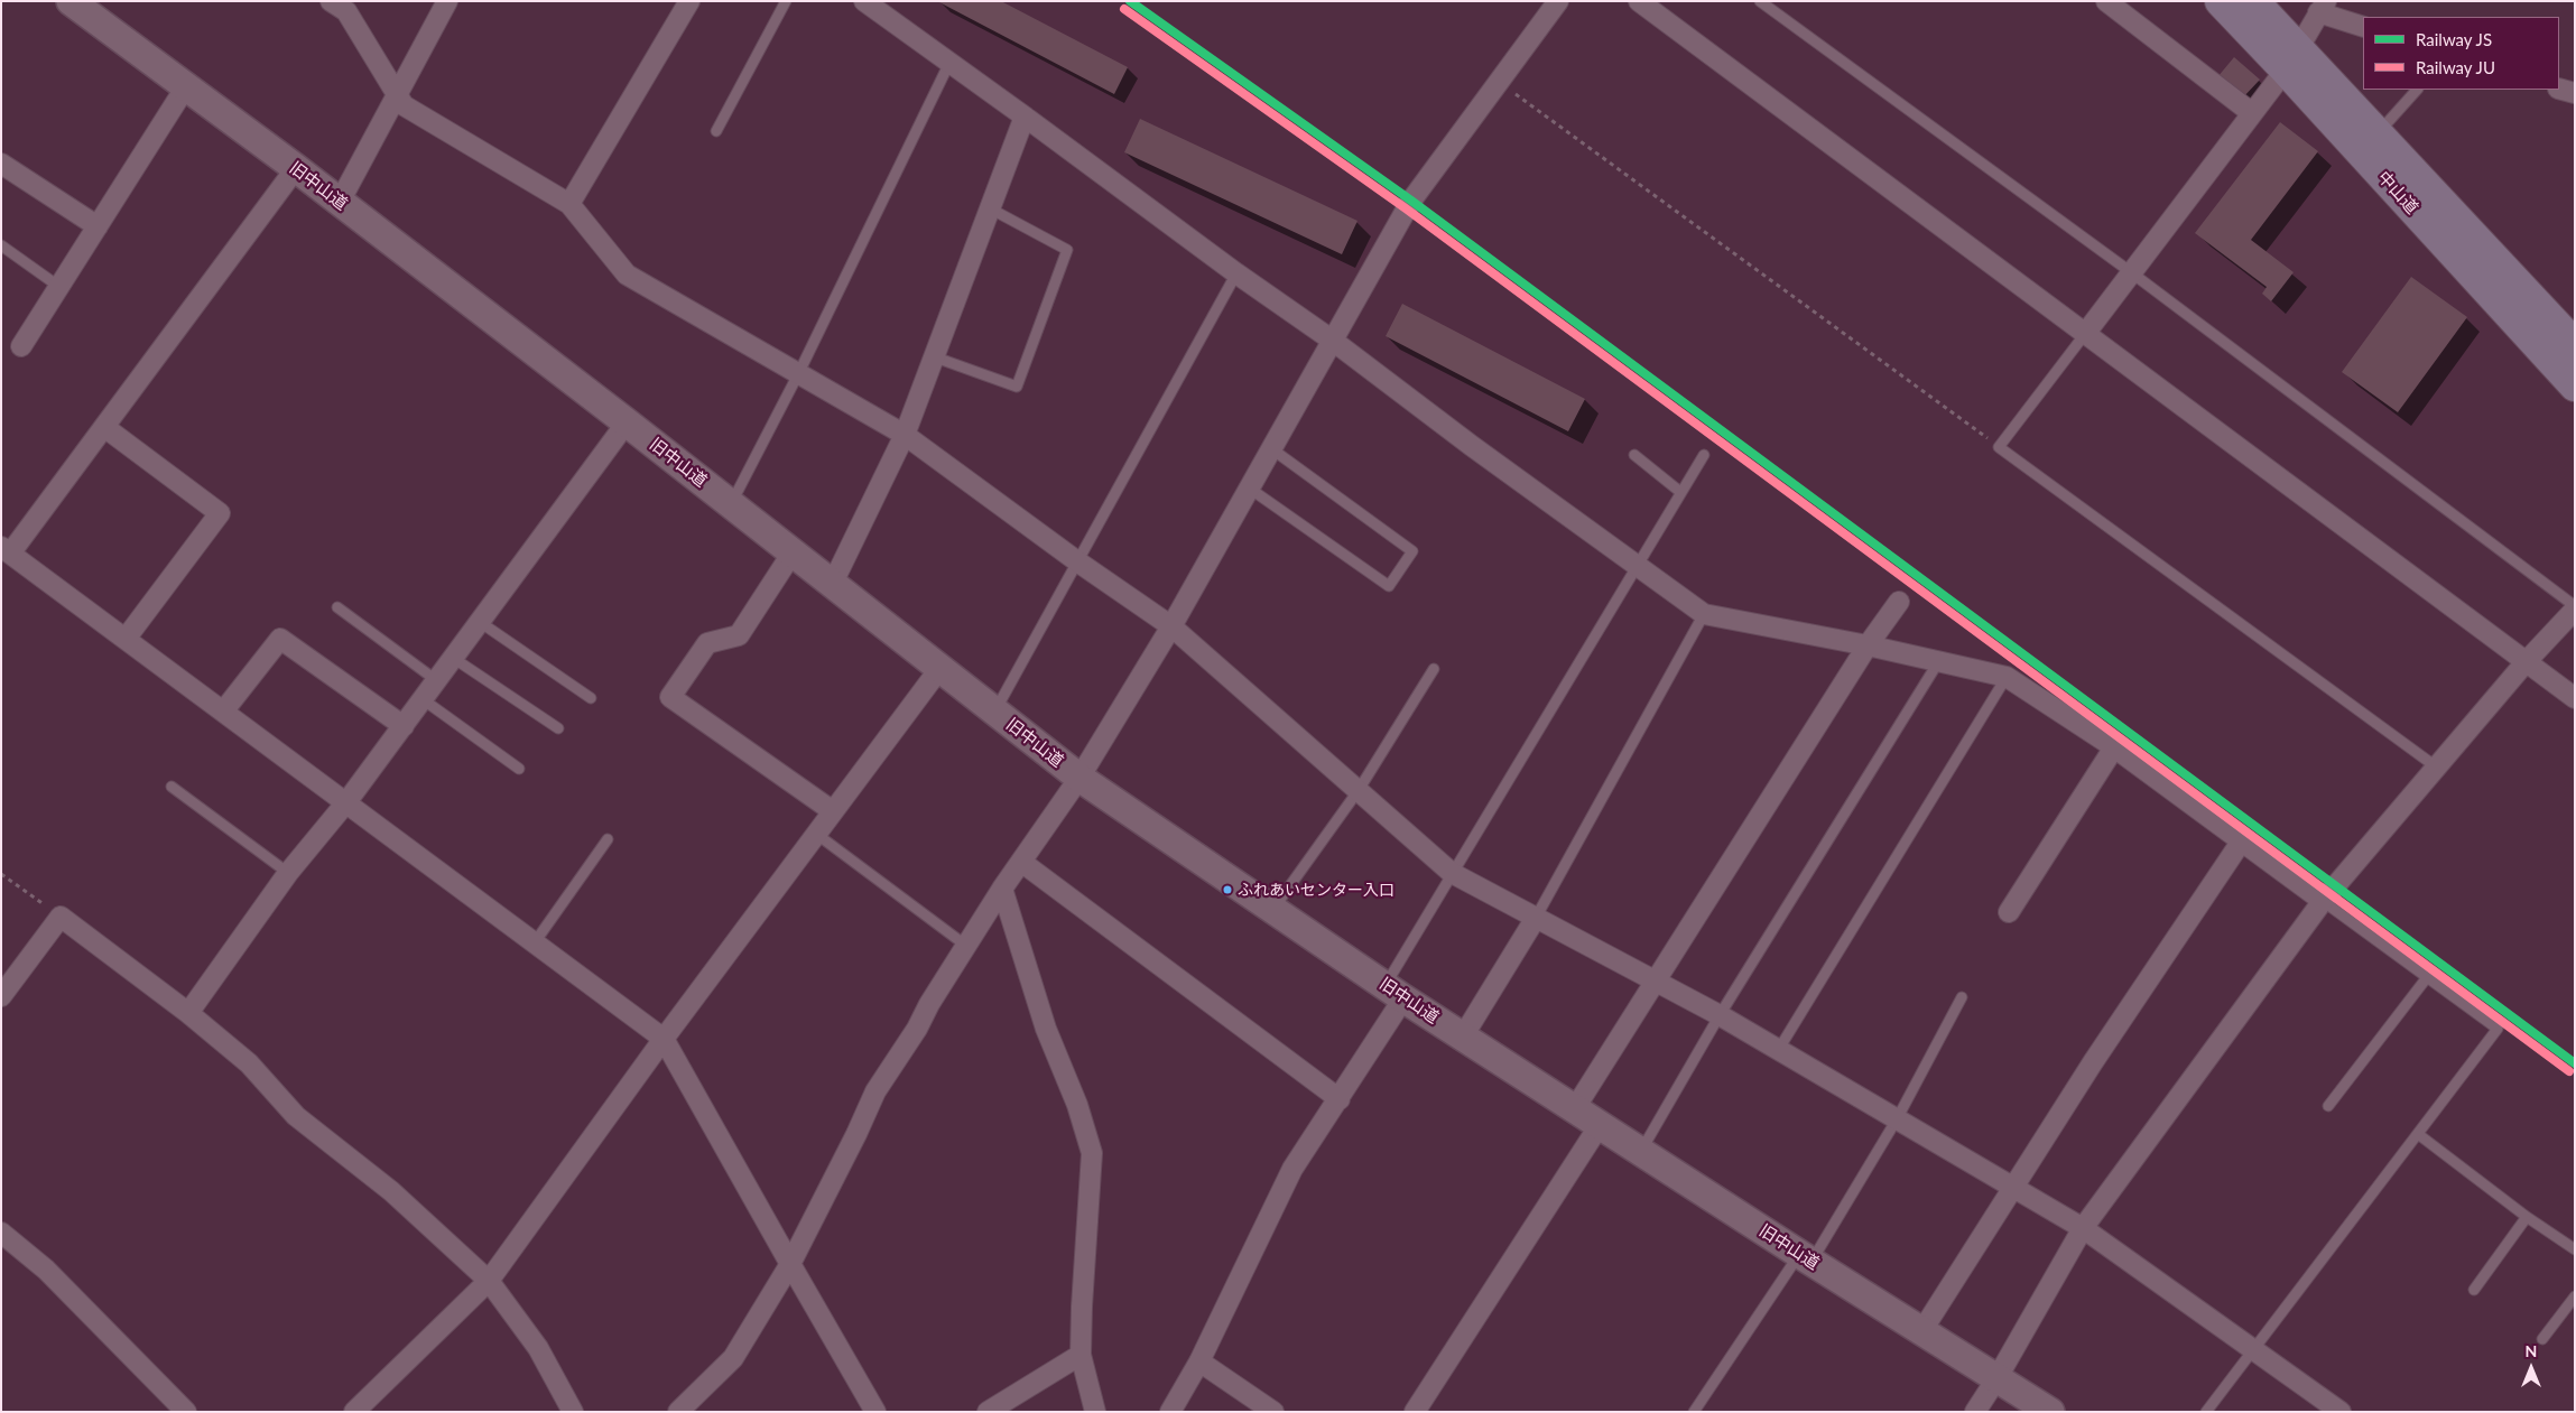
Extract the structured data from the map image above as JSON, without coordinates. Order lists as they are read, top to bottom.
{
  "streets": {
    "highway": ["中山道"],
    "main road": ["旧中山道"]
  },
  "places": ["ふれあいセンター入口"],
  "lines": ["rail line JS", "rail line JU"],
  "legend": ["Railway JS", "Railway JU"],
  "north": "top"
}
